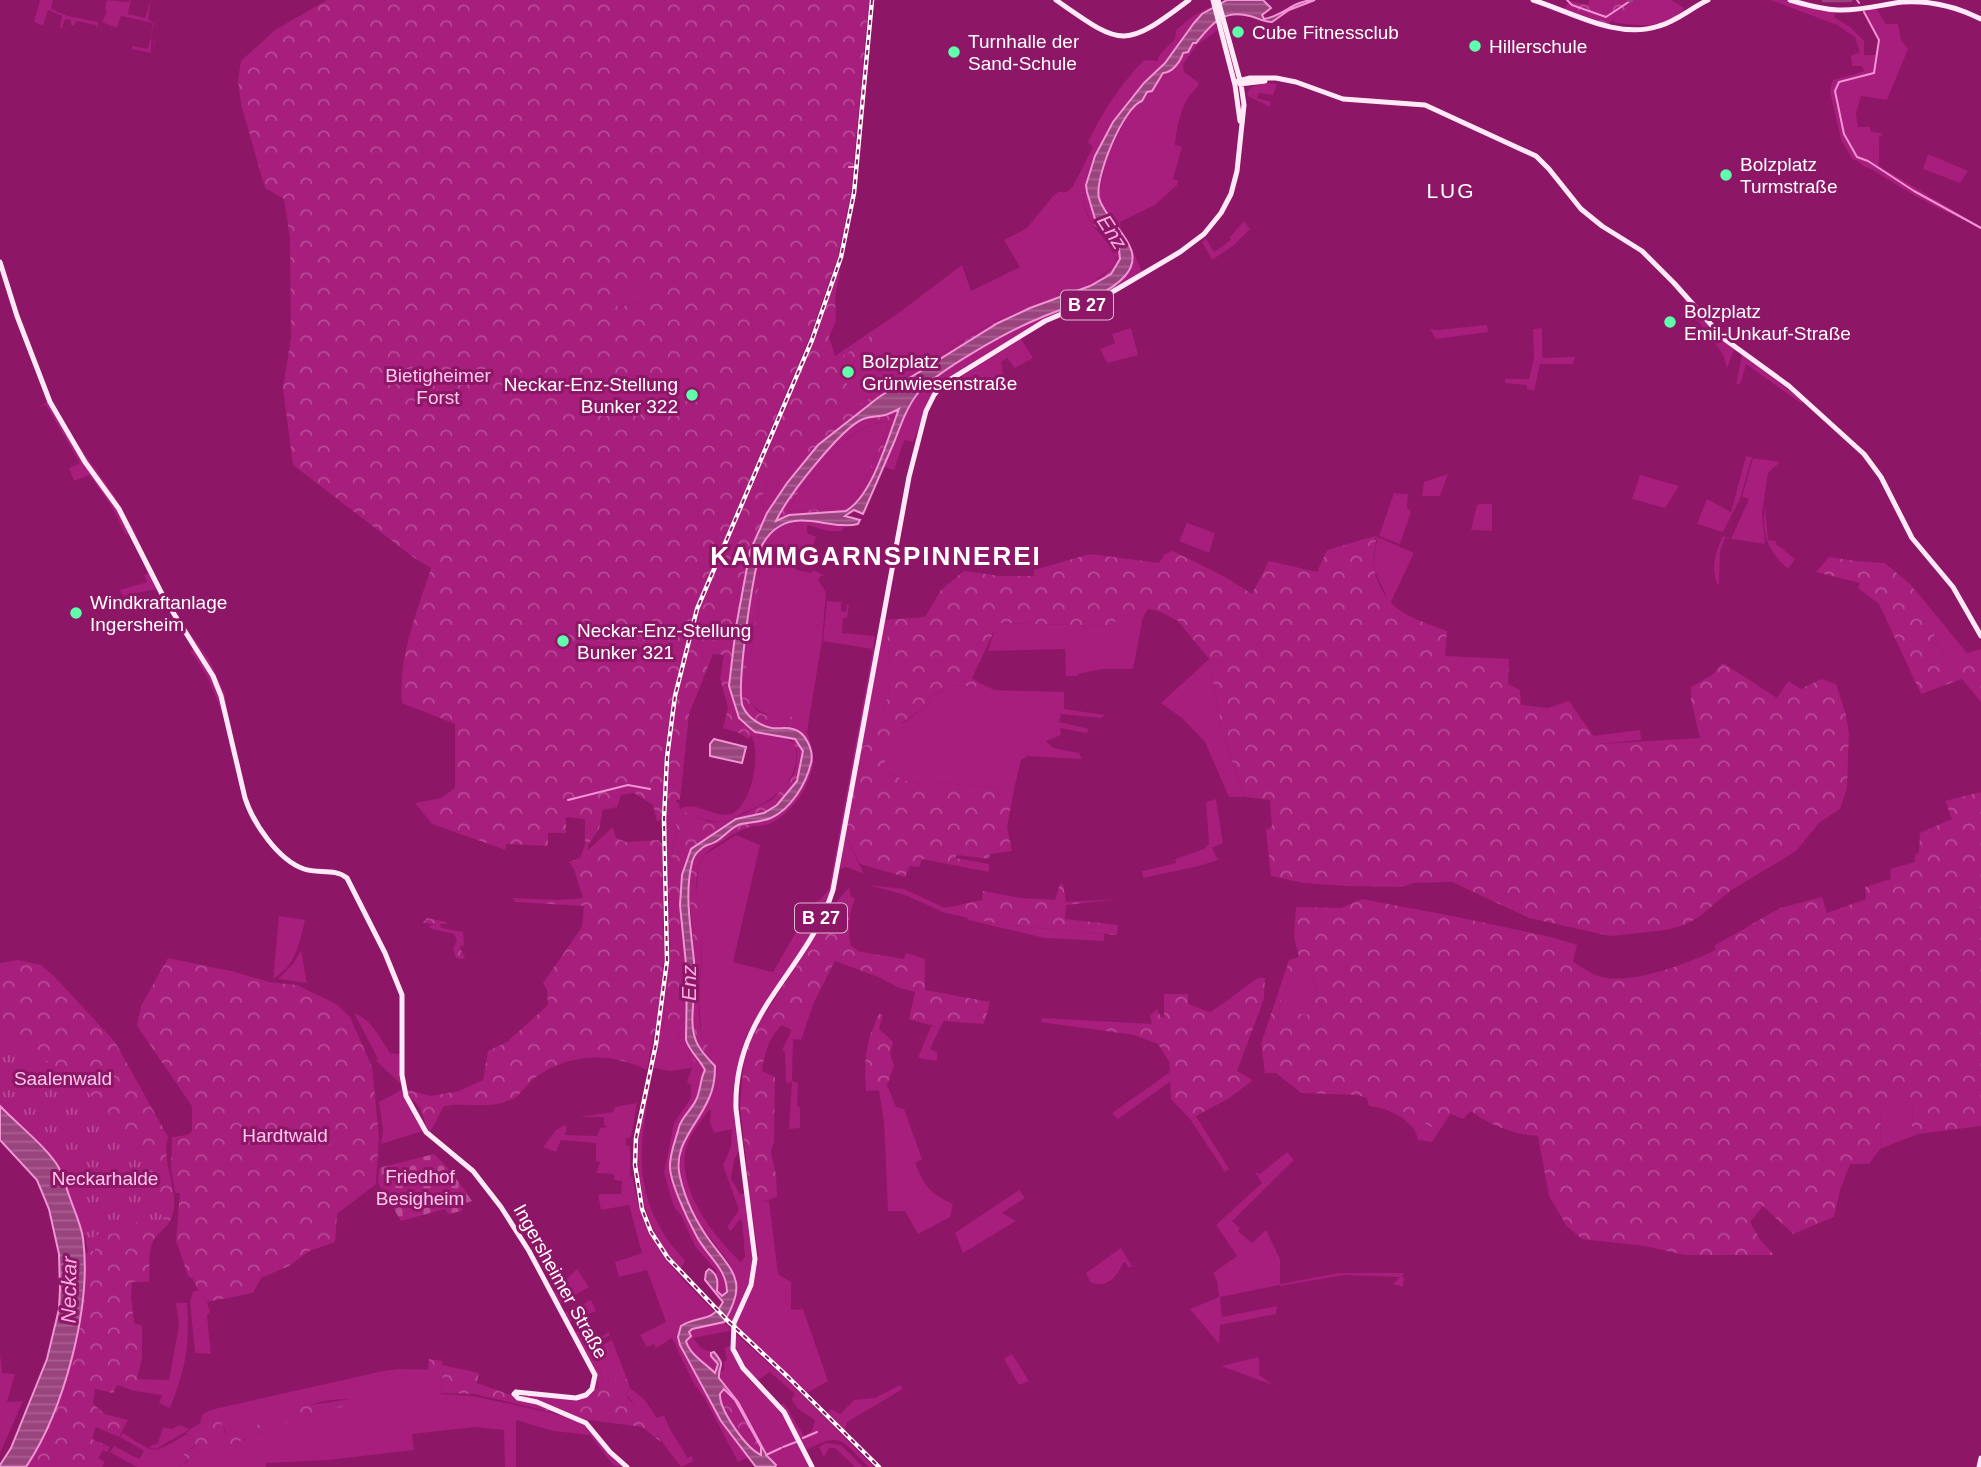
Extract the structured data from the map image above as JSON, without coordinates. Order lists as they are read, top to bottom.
{
  "streets": {
    "main road": ["B 27", "Ingersheimer Straße"]
  },
  "districts": ["LUG", "KAMMGARNSPINNEREI"],
  "water": ["Enz", "Neckar"],
  "parks": [
    "Bietigheimer Forst",
    "Saalenwald",
    "Hardtwald",
    "Friedhof Besigheim",
    "Neckarhalde"
  ],
  "places": [
    "Cube Fitnessclub",
    "Hillerschule",
    "Turnhalle der Sand-Schule",
    "Bolzplatz Turmstraße",
    "Bolzplatz Emil-Unkauf-Straße",
    "Bolzplatz Grünwiesenstraße",
    "Neckar-Enz-Stellung Bunker 322",
    "Windkraftanlage Ingersheim",
    "Neckar-Enz-Stellung Bunker 321"
  ]
}
